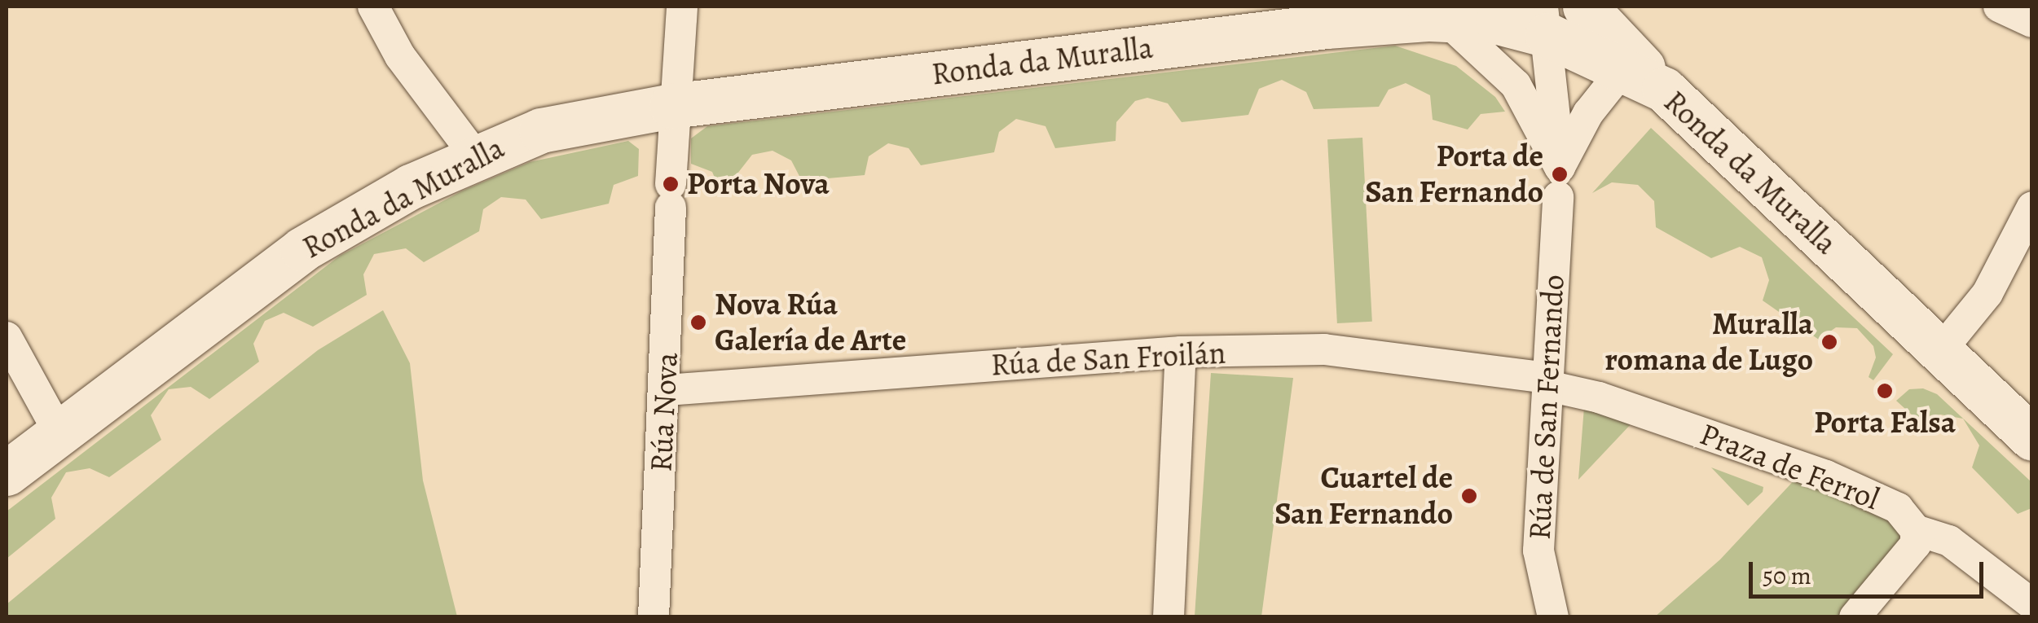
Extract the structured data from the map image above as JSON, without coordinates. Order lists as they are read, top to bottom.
{
  "streets": {
    "street": [
      "Ronda da Muralla",
      "Rúa de San Froilán",
      "Rúa de San Fernando",
      "Rúa Nova",
      "Praza de Ferrol"
    ]
  },
  "crossings": [
    ["Ronda da Muralla", "Rúa de San Fernando"],
    ["Ronda da Muralla", "Rúa Nova"],
    ["Rúa de San Froilán", "Rúa de San Fernando"],
    ["Rúa de San Froilán", "Rúa Nova"],
    ["Rúa de San Froilán", "Praza de Ferrol"],
    ["Rúa de San Fernando", "Praza de Ferrol"]
  ],
  "places": [
    "Porta de San Fernando",
    "Porta Nova",
    "Nova Rúa Galería de Arte",
    "Muralla romana de Lugo",
    "Porta Falsa",
    "Cuartel de San Fernando"
  ],
  "scale_bar": "50 m"
}
